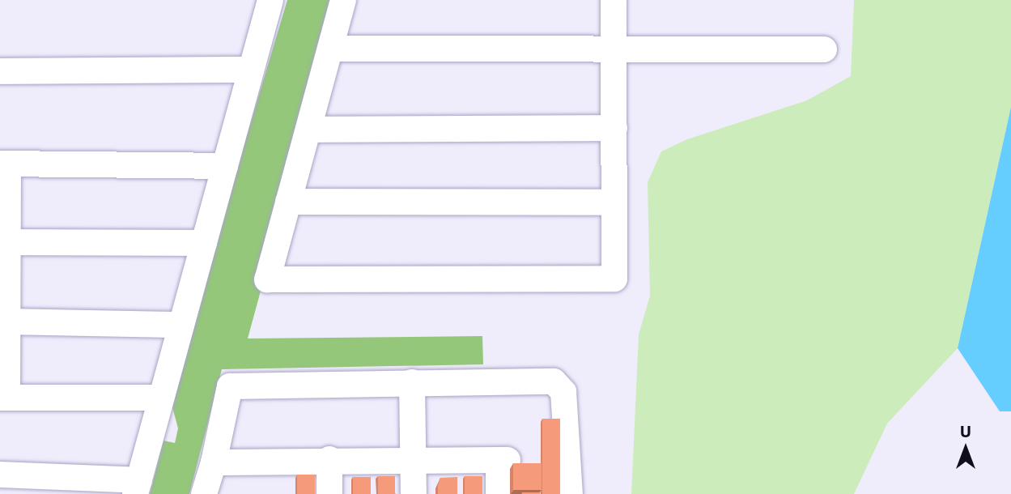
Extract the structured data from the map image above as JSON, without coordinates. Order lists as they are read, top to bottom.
{
  "north": "top"
}
